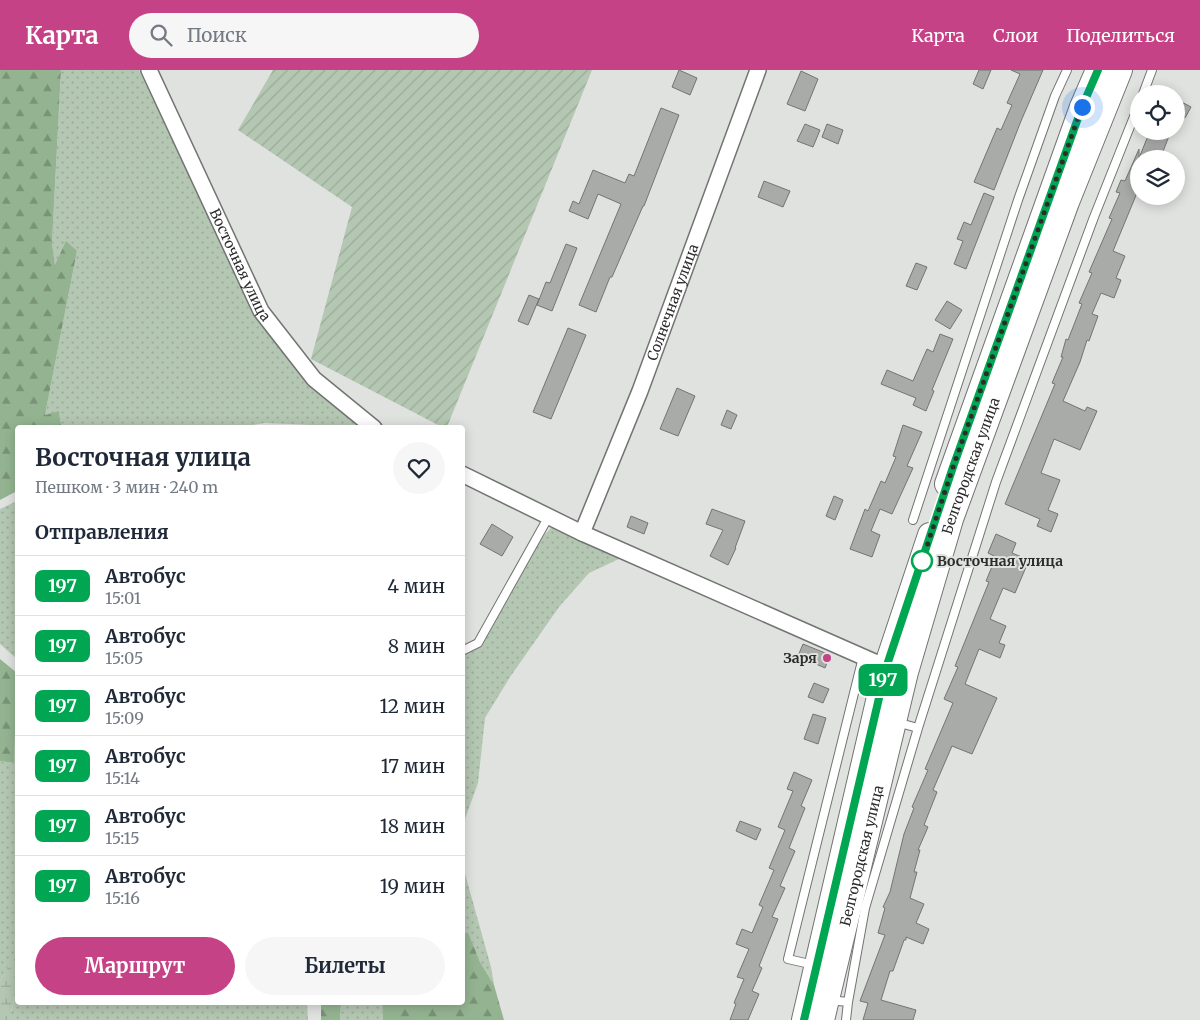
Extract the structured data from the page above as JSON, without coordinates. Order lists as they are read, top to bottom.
{
  "streets": {
    "main road": ["Белгородская улица"],
    "street": ["Восточная улица", "Солнечная улица"]
  },
  "places": ["Восточная улица", "Заря"],
  "lines": ["bus line 197"],
  "page": {
    "header": "Карта",
    "search": "Поиск",
    "nav": ["Карта", "Слои", "Поделиться"],
    "on_map": "197",
    "heading": [
      ["Восточная улица", "Пешком · 3 мин · 240 m"],
      "Отправления"
    ],
    "list": [
      {
        "mark": "197",
        "name": "Автобус",
        "note": "15:01",
        "value": "4 мин"
      },
      {
        "mark": "197",
        "name": "Автобус",
        "note": "15:05",
        "value": "8 мин"
      },
      {
        "mark": "197",
        "name": "Автобус",
        "note": "15:09",
        "value": "12 мин"
      },
      {
        "mark": "197",
        "name": "Автобус",
        "note": "15:14",
        "value": "17 мин"
      },
      {
        "mark": "197",
        "name": "Автобус",
        "note": "15:15",
        "value": "18 мин"
      },
      {
        "mark": "197",
        "name": "Автобус",
        "note": "15:16",
        "value": "19 мин"
      }
    ],
    "buttons": ["Маршрут", "Билеты"]
  }
}
